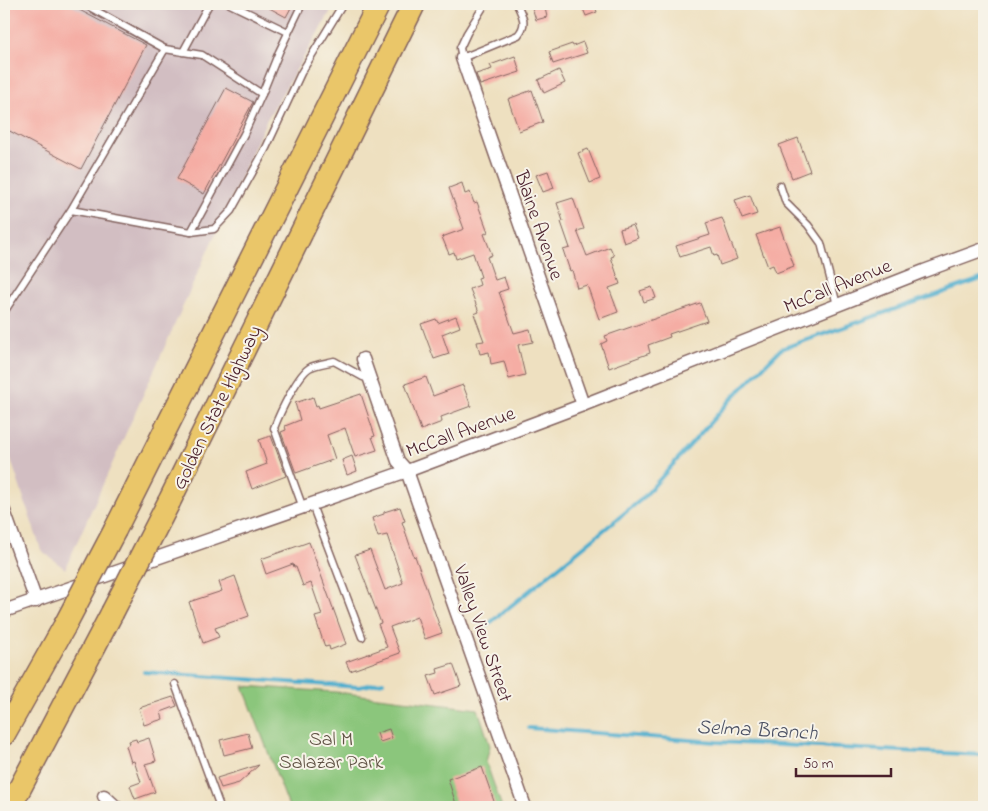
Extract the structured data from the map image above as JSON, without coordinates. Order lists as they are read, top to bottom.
{
  "streets": {
    "highway": ["Golden State Highway"],
    "street": ["Blaine Avenue", "McCall Avenue", "Valley View Street"]
  },
  "crossings": [
    ["Blaine Avenue", "McCall Avenue"],
    ["McCall Avenue", "Valley View Street"]
  ],
  "water": ["Selma Branch"],
  "parks": ["Sal M Salazar Park"],
  "scale_bar": "50 m"
}
